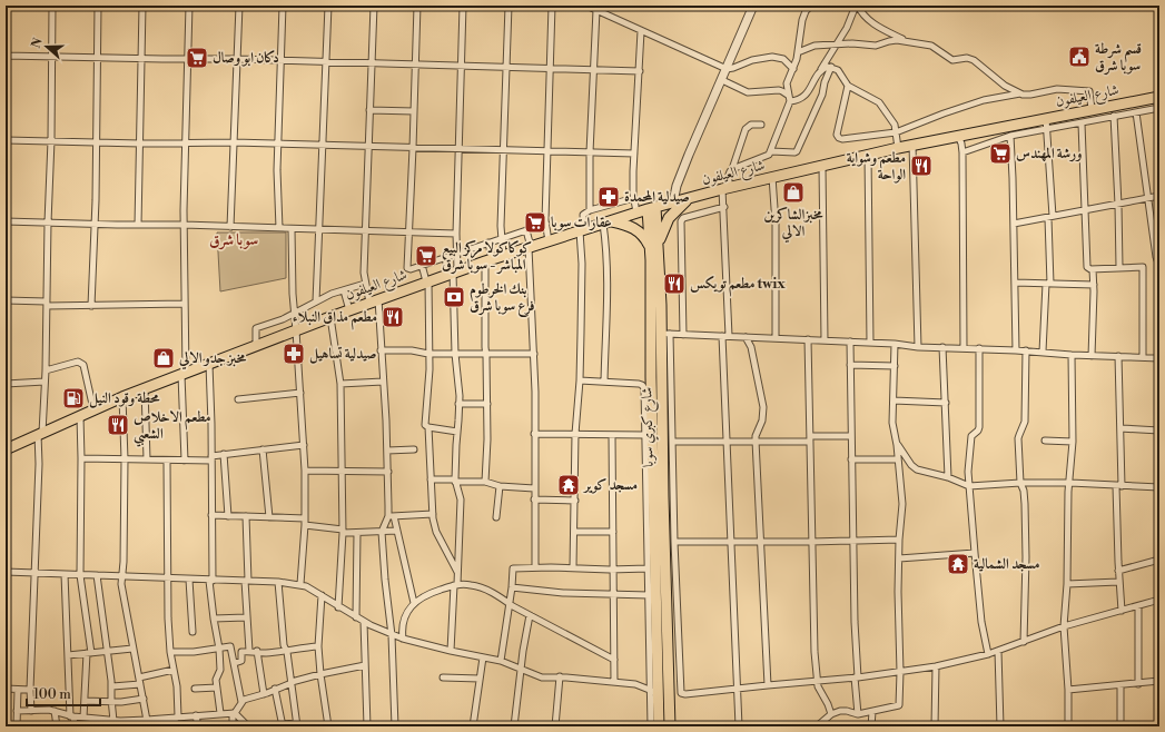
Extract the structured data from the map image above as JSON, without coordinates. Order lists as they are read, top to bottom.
{
  "streets": {
    "highway": ["شارع العيلفون", "شارع كبري سوبا"]
  },
  "crossings": [
    ["شارع العيلفون", "شارع كبري سوبا"]
  ],
  "districts": ["سوبا شرق"],
  "places": {
    "public building": ["قسم شرطة سوبا شرق"],
    "supermarket": [
      "دكان ابو وصال",
      "ورشة المهندس",
      "عقارات سوبا",
      "كوكاكولا مركز البيع المباشر - سوبا شرق"
    ],
    "restaurant": [
      "مطعم وشواية الواحة",
      "مطعم تويكس twix",
      "مطعم مذاق النبلاء",
      "مطعم الاخلاص الشعبي"
    ],
    "shop": ["مخبزالشاكرين الالي", "مخبز جدو الالي"],
    "pharmacy": ["صيدلية المحمدة", "صيدلية تساهيل"],
    "bank": ["بنك الخرطوم فرع سوبا شرق"],
    "fuel station": ["محطة وقود النيل"],
    "temple": ["مسجد كوير", "مسجد الشمالية"]
  },
  "scale_bar": "100 m",
  "north": "left"
}
